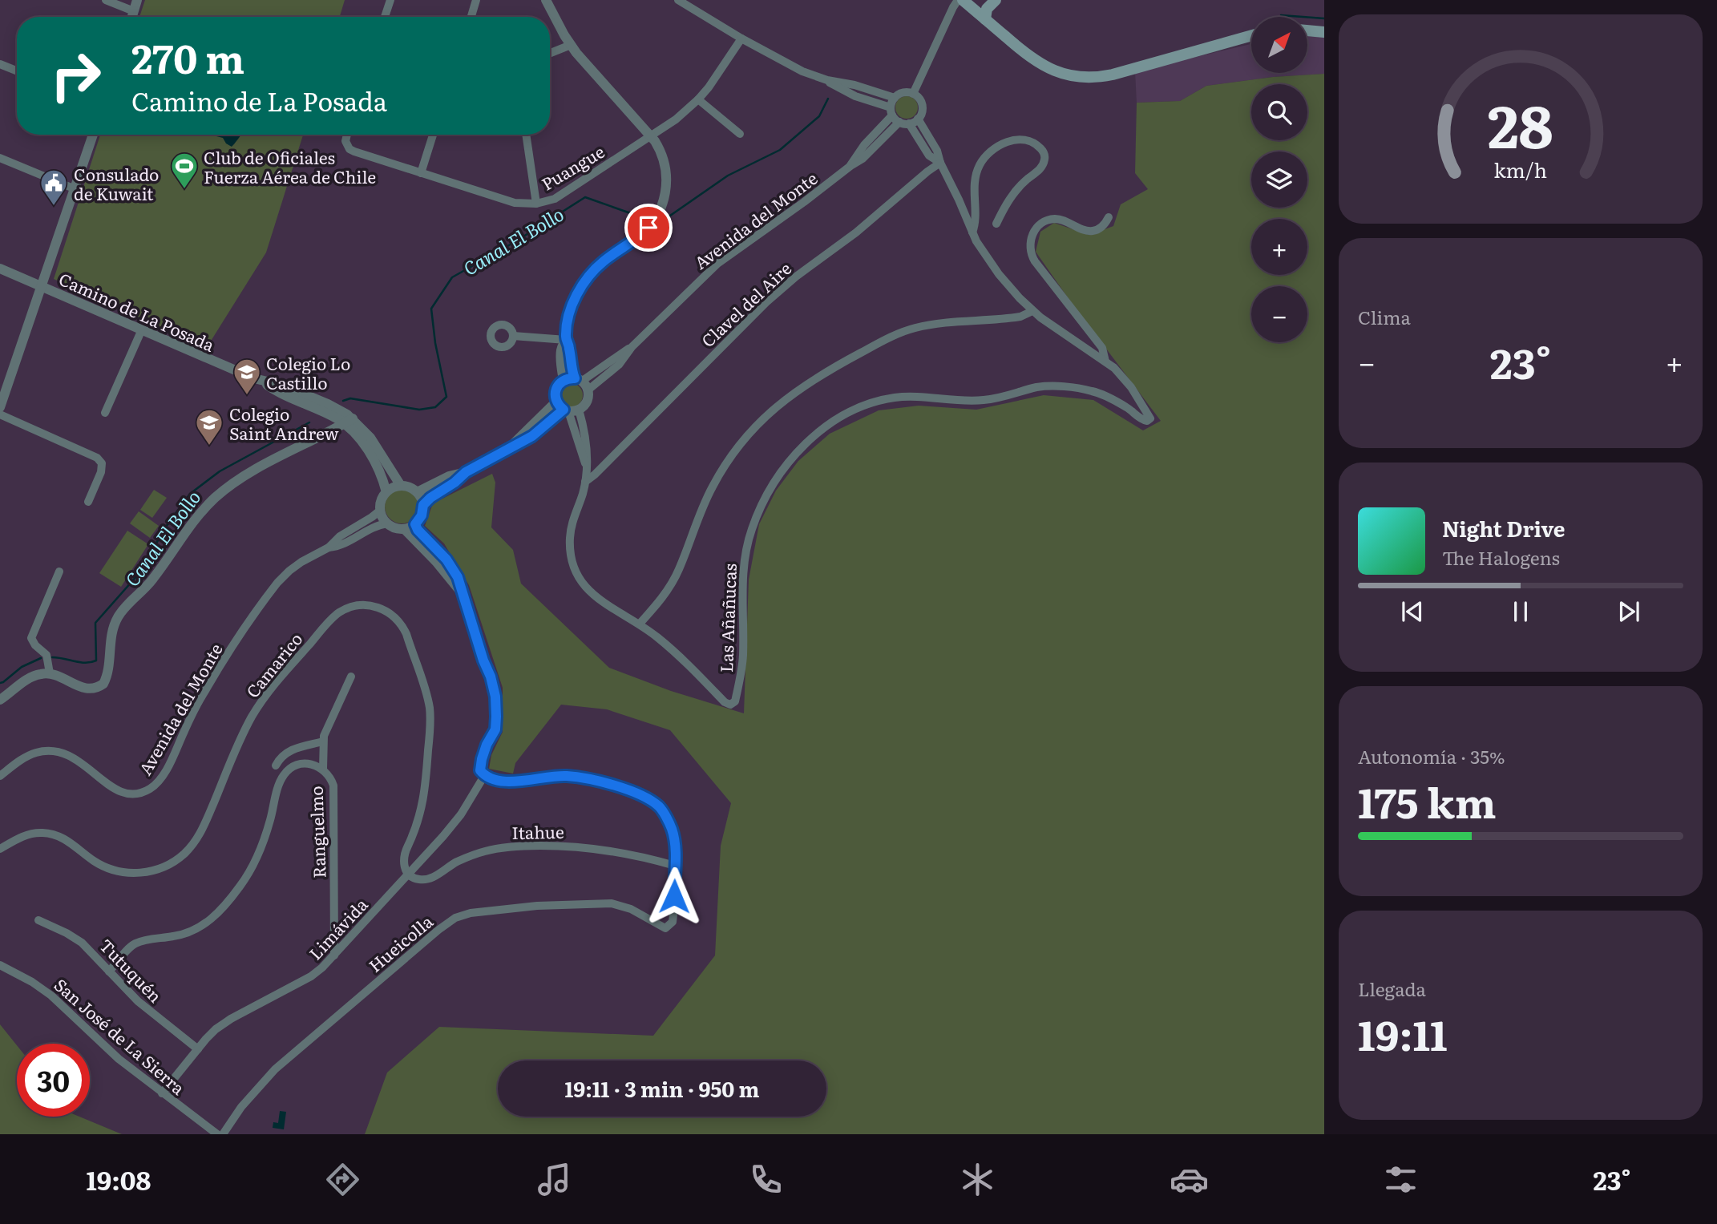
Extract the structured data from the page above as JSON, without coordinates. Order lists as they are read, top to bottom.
{
  "streets": {
    "street": [
      "Puangue",
      "Avenida del Monte",
      "Clavel del Aire",
      "Camino de La Posada",
      "Las Añañucas",
      "Camarico",
      "Itahue",
      "Ranguelmo",
      "Limávida",
      "Hueicolla",
      "Tutuquén",
      "San José de La Sierra"
    ]
  },
  "crossings": [
    ["Avenida del Monte", "Camino de La Posada"],
    ["Camarico", "Itahue"],
    ["Camarico", "Limávida"],
    ["Itahue", "Limávida"],
    ["Itahue", "Hueicolla"],
    ["Ranguelmo", "Limávida"],
    ["Ranguelmo", "Tutuquén"],
    ["Limávida", "Tutuquén"],
    ["Limávida", "San José de La Sierra"]
  ],
  "water": ["Canal El Bollo"],
  "places": {
    "sports": ["Club de Oficiales Fuerza Aérea de Chile"],
    "public building": ["Consulado de Kuwait"],
    "school or university": ["Colegio Lo Castillo", "Colegio Saint Andrew"]
  },
  "north": "top right",
  "page": {
    "map_buttons": ["+", "−"],
    "turn": ["270 m", "Camino de La Posada"],
    "tile": [
      "Clima",
      ["Autonomía · 35%", "175 km"],
      ["Llegada", "19:11"]
    ],
    "heat": ["−", "23°", "+"],
    "song": ["Night Drive", "The Halogens"],
    "limit": "30",
    "trip": "19:11 · 3 min · 950 m",
    "tabs": ["19:08", "23°"],
    "gauge": ["28", "km/h"]
  }
}
